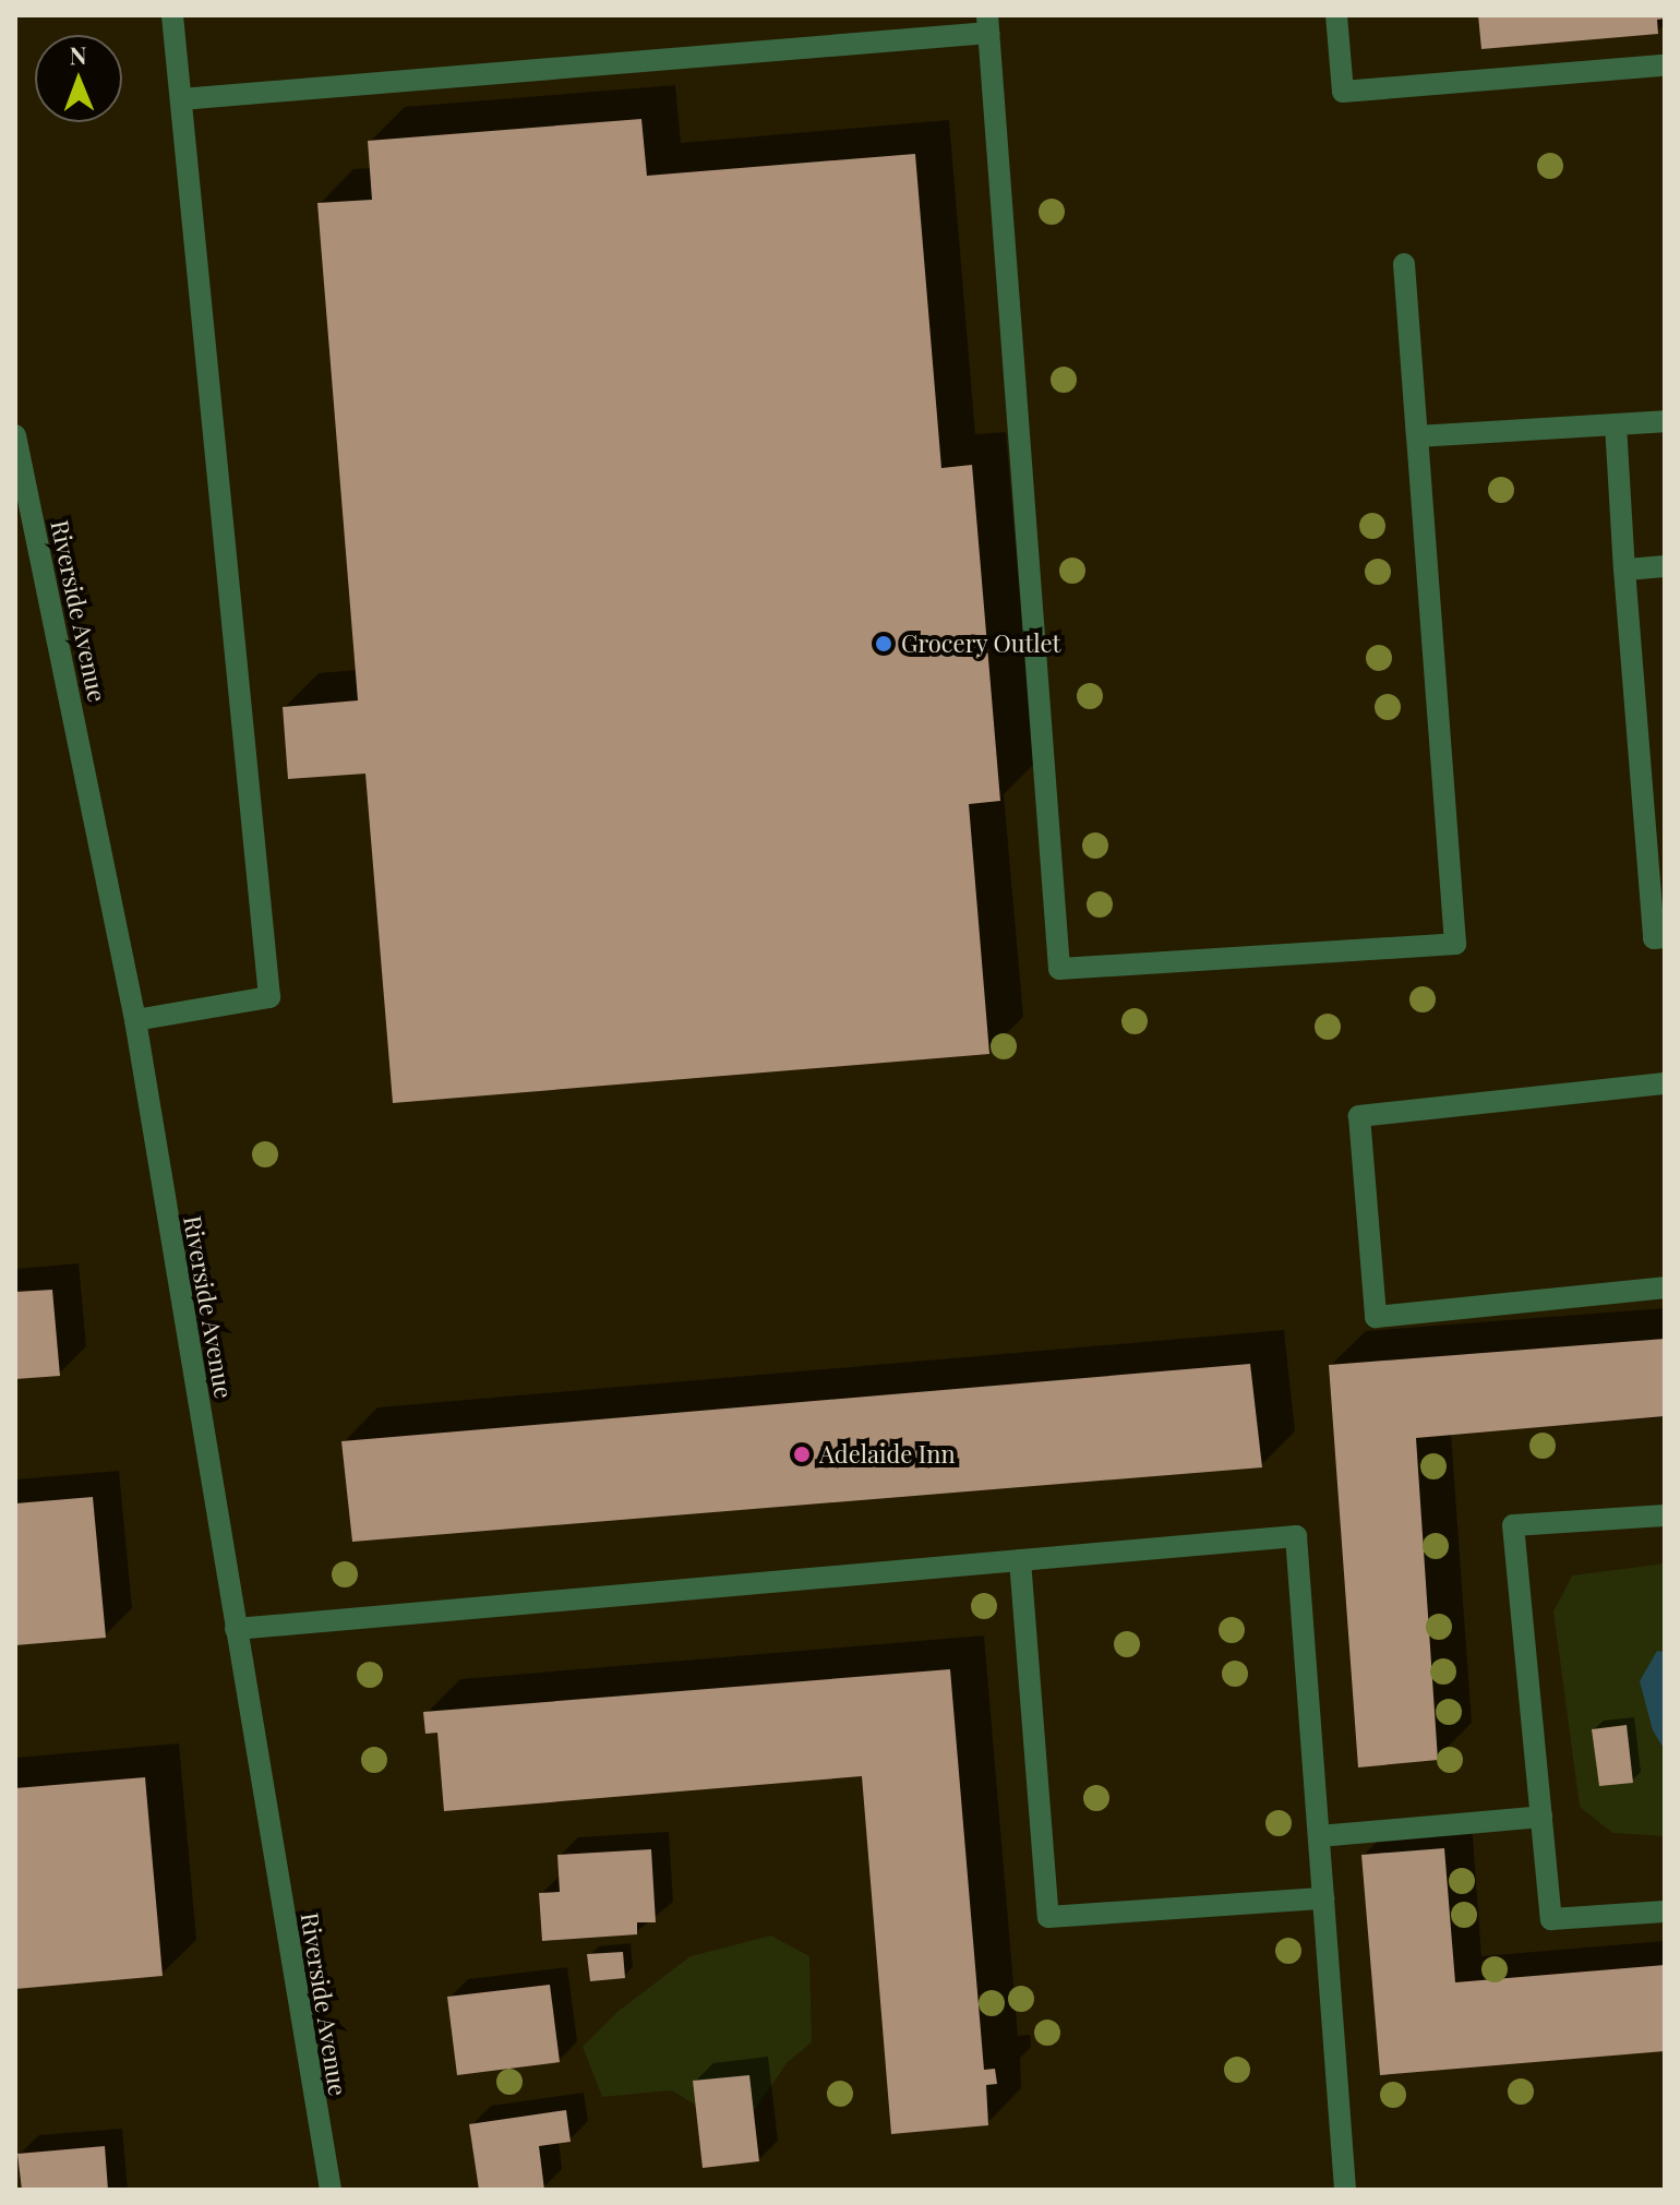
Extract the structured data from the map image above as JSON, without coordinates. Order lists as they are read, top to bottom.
{
  "streets": {
    "street": ["Riverside Avenue"]
  },
  "places": ["Grocery Outlet", "Adelaide Inn"],
  "north": "top"
}
